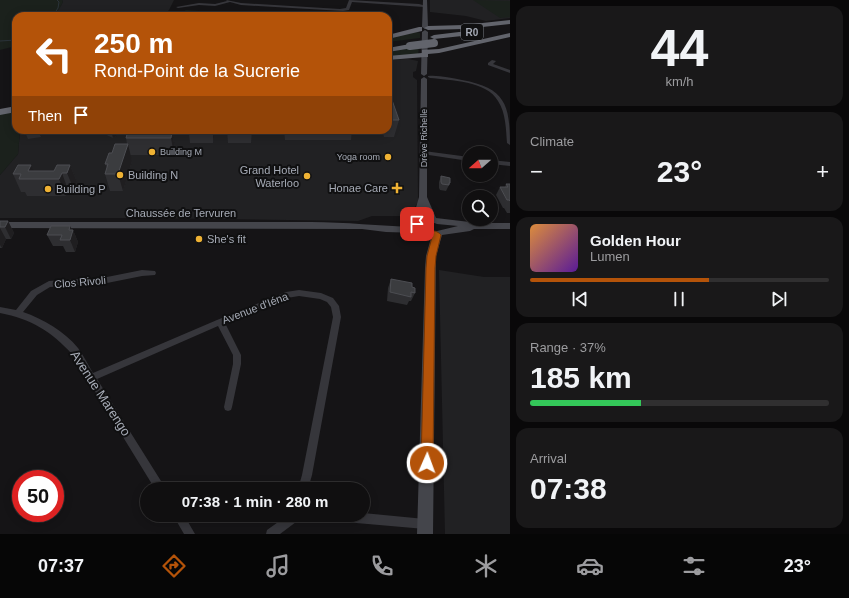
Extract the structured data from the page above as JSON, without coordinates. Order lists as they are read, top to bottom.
{
  "streets": {
    "highway": ["R0"],
    "main road": ["Drève Richelle", "Chaussée de Tervuren"],
    "street": ["Clos Rivoli", "Avenue d'Iéna", "Avenue Marengo"]
  },
  "crossings": [
    ["Drève Richelle", "Chaussée de Tervuren"],
    ["Clos Rivoli", "Avenue Marengo"],
    ["Avenue d'Iéna", "Avenue Marengo"]
  ],
  "places": {
    "other": [
      "Building M",
      "Yoga room",
      "Building N",
      "Grand Hotel Waterloo",
      "Building P",
      "She's fit"
    ],
    "health": ["Honae Care"]
  },
  "north": "left",
  "page": {
    "tile": [
      ["44", "km/h"],
      "Climate",
      ["Range · 37%", "185 km"],
      ["Arrival", "07:38"]
    ],
    "turn": ["250 m", "Rond-Point de la Sucrerie"],
    "then": "Then",
    "heat": ["−", "23°", "+"],
    "song": ["Golden Hour", "Lumen"],
    "limit": "50",
    "trip": "07:38 · 1 min · 280 m",
    "tabs": ["07:37", "23°"]
  }
}
